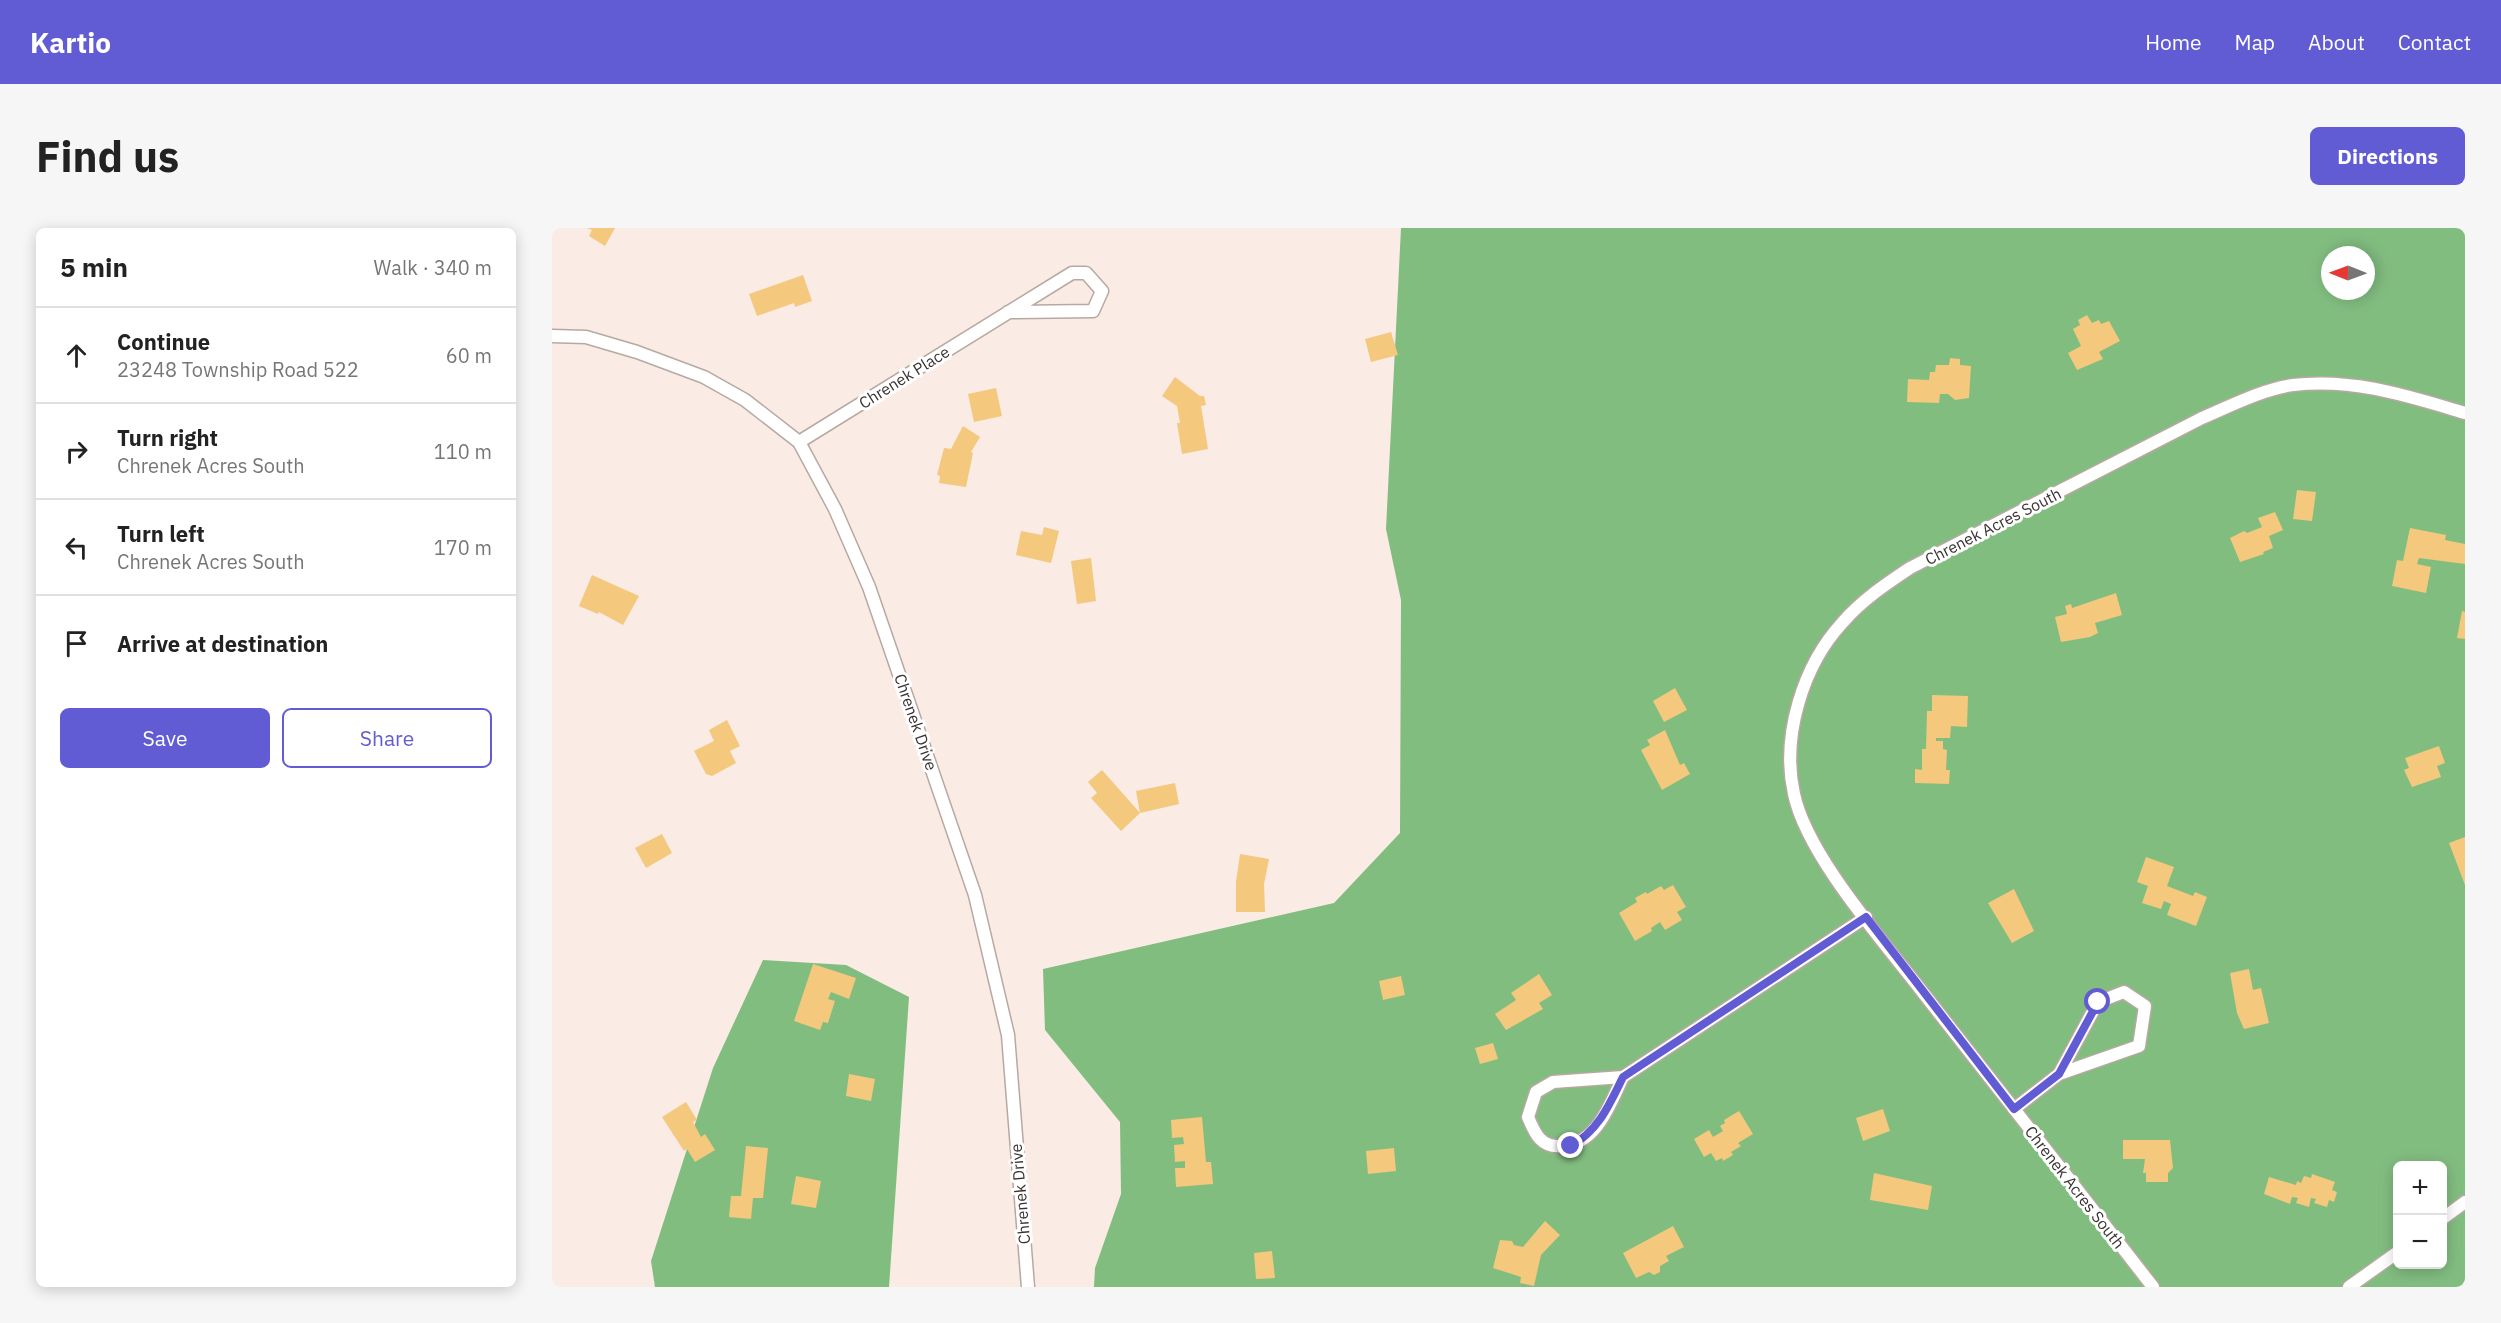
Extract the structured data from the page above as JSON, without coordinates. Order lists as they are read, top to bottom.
{
  "streets": {
    "street": ["Chrenek Place", "Chrenek Acres South", "Chrenek Drive"]
  },
  "crossings": [
    ["Chrenek Place", "Chrenek Drive"]
  ],
  "north": "left",
  "page": {
    "header": "Kartio",
    "nav": [
      "Home",
      "Map",
      "About",
      "Contact"
    ],
    "buttons": [
      "Directions",
      ["Save", "Share"]
    ],
    "title": "Find us",
    "heading": ["5 min", "Walk · 340 m"],
    "list": [
      ["Continue", "23248 Township Road 522", "60 m"],
      ["Turn right", "Chrenek Acres South", "110 m"],
      ["Turn left", "Chrenek Acres South", "170 m"],
      "Arrive at destination"
    ],
    "map_buttons": ["+", "−"]
  }
}
